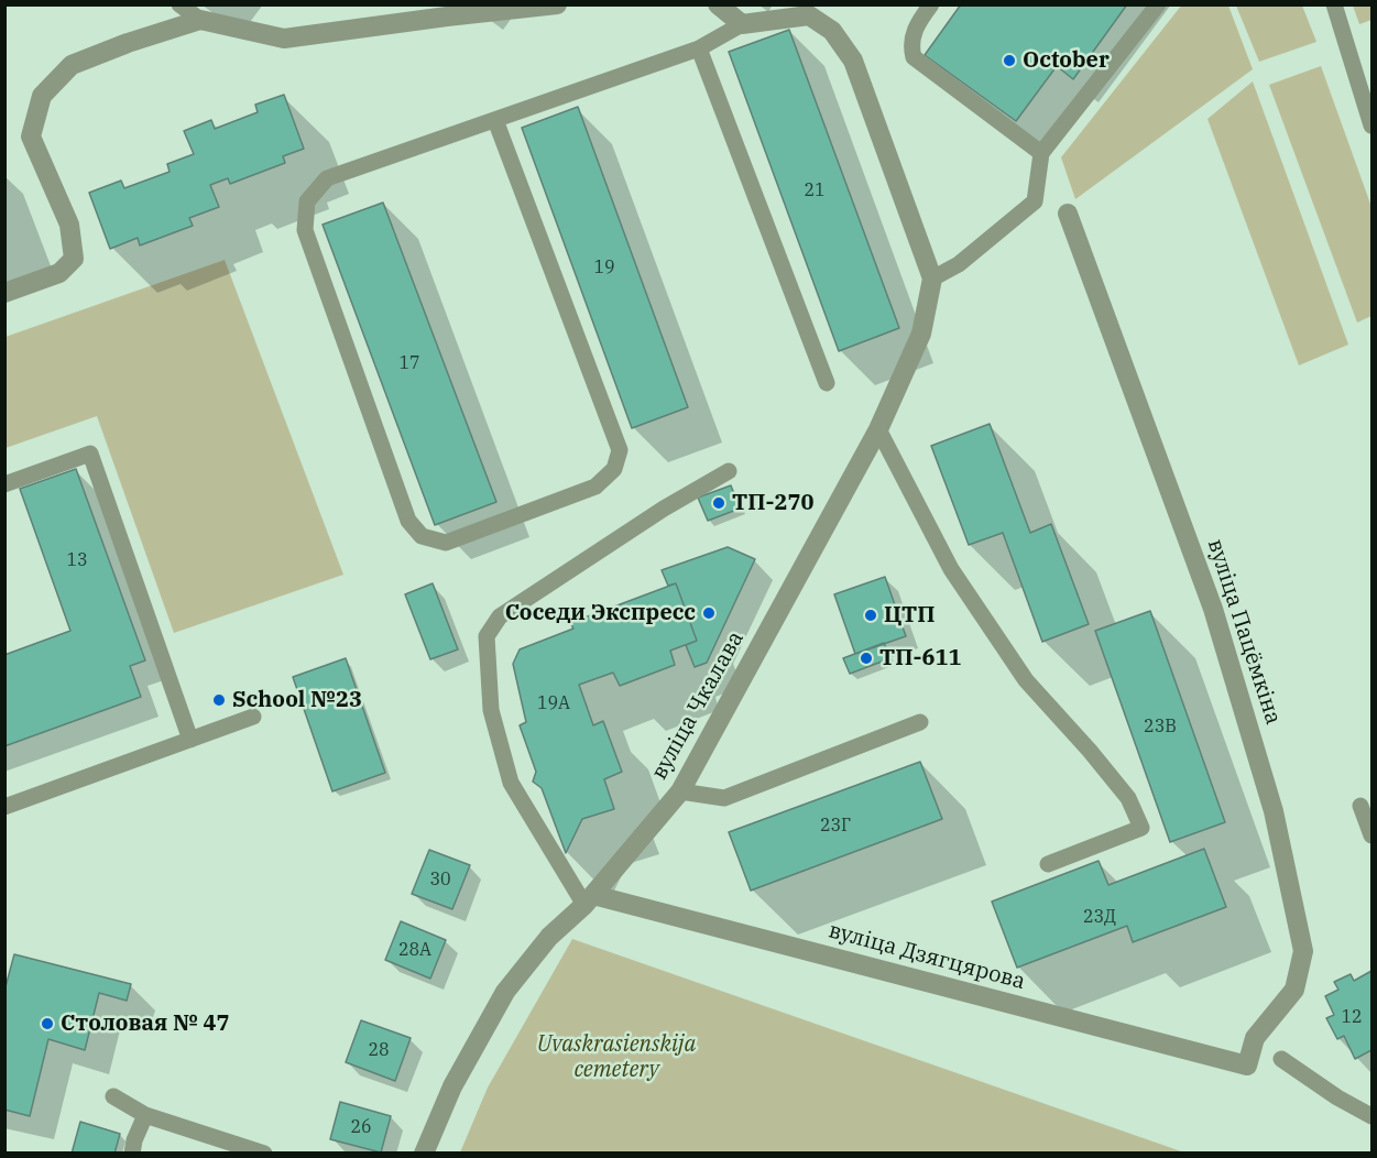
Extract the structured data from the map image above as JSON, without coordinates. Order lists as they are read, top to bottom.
{
  "streets": {
    "street": ["вуліца Пацёмкіна", "вуліца Чкалава", "вуліца Дзягцярова"]
  },
  "crossings": [
    ["вуліца Пацёмкіна", "вуліца Дзягцярова"],
    ["вуліца Чкалава", "вуліца Дзягцярова"]
  ],
  "parks": ["Uvaskrasienskija cemetery"],
  "places": [
    "October",
    "ТП-270",
    "Соседи Экспресс",
    "ЦТП",
    "ТП-611",
    "School №23",
    "Столовая № 47"
  ],
  "house_numbers": [
    "21",
    "19",
    "17",
    "13",
    "19А",
    "23В",
    "23Г",
    "30",
    "23Д",
    "28А",
    "12",
    "28",
    "26"
  ]
}
